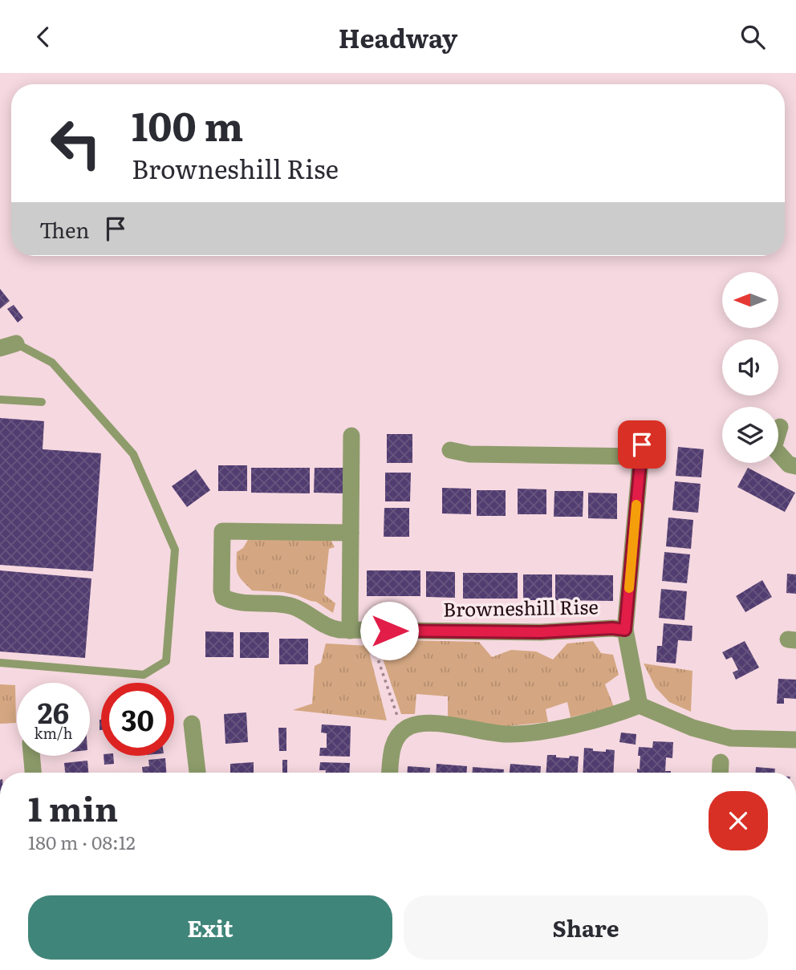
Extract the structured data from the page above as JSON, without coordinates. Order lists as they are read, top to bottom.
{
  "streets": {
    "street": ["Browneshill Rise"]
  },
  "north": "left",
  "page": {
    "header": "Headway",
    "turn": ["100 m", "Browneshill Rise"],
    "then": "Then",
    "speed": "26 km/h",
    "limit": "30",
    "heading": ["1 min", "180 m · 08:12"],
    "buttons": ["Exit", "Share"]
  }
}
